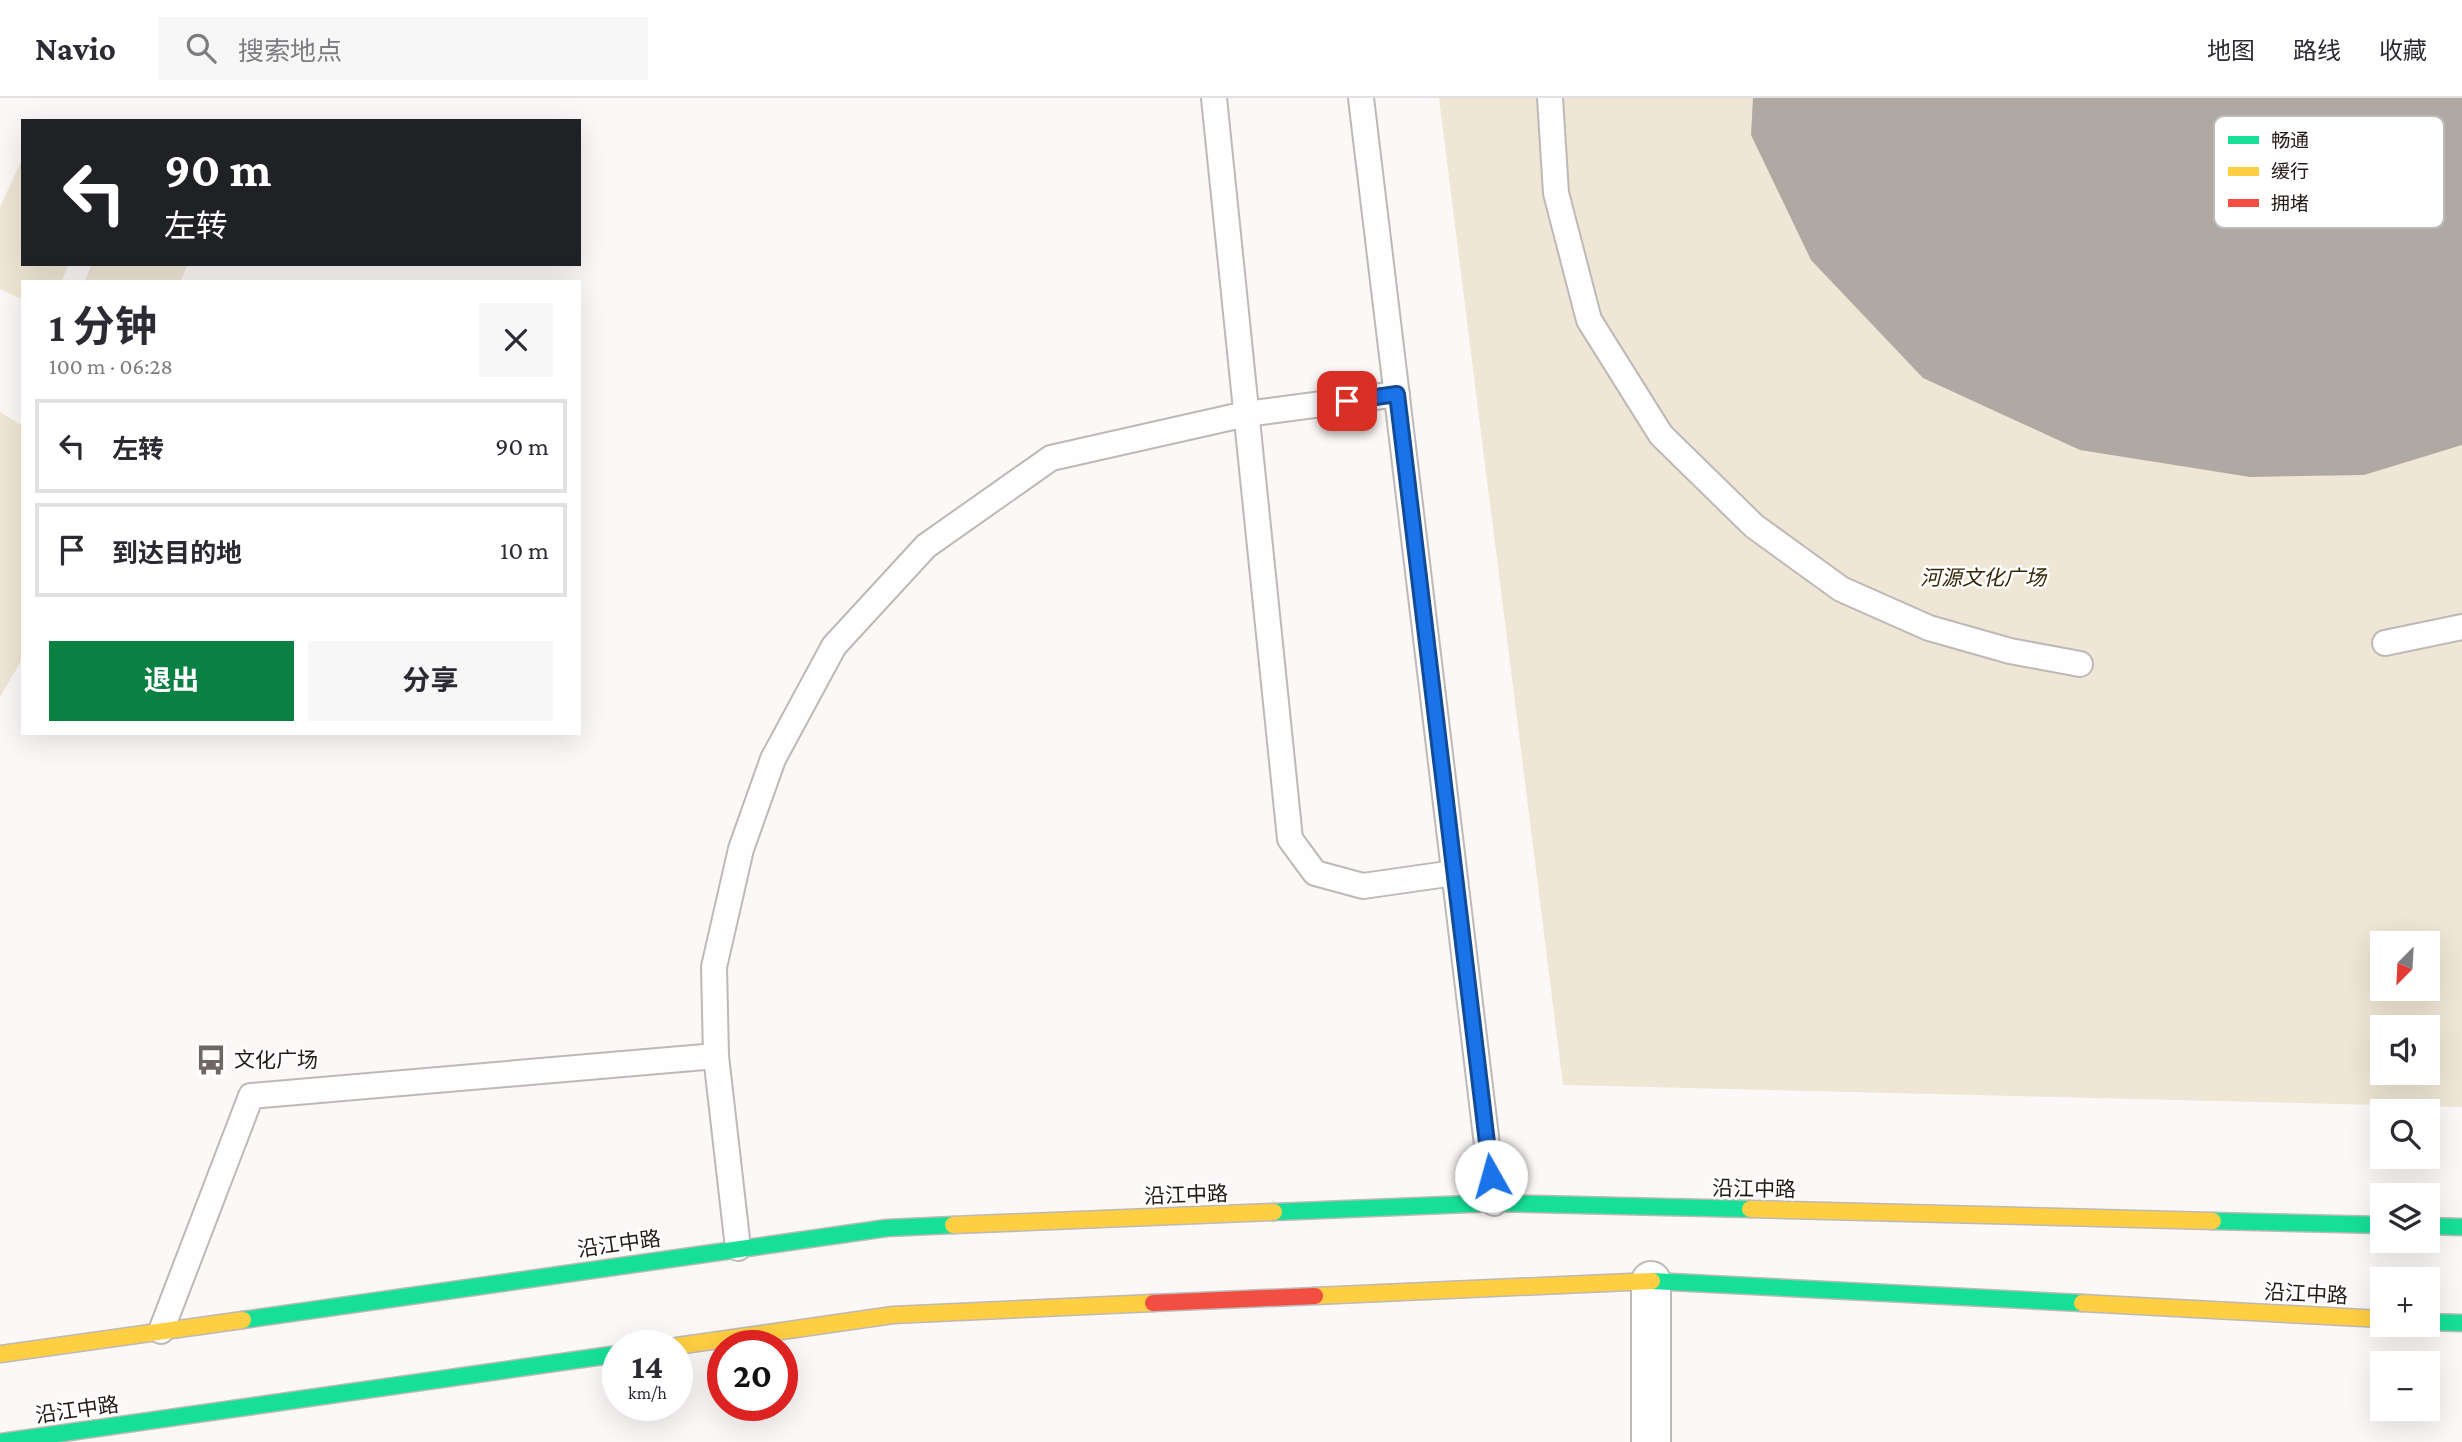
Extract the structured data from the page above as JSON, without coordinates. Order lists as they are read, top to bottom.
{
  "streets": {
    "street": ["沿江中路"]
  },
  "parks": ["河源文化广场"],
  "places": {
    "bus stop": ["文化广场"]
  },
  "legend": ["畅通", "缓行", "拥堵"],
  "north": "bottom left",
  "page": {
    "header": "Navio",
    "search": "搜索地点",
    "nav": ["地图", "路线", "收藏"],
    "turn": ["90 m", "左转"],
    "heading": ["1 分钟", "100 m · 06:28"],
    "list": [
      {
        "name": "左转",
        "value": "90 m"
      },
      {
        "name": "到达目的地",
        "value": "10 m"
      }
    ],
    "buttons": ["退出", "分享"],
    "map_buttons": ["+", "−"],
    "speed": "14 km/h",
    "limit": "20"
  }
}
